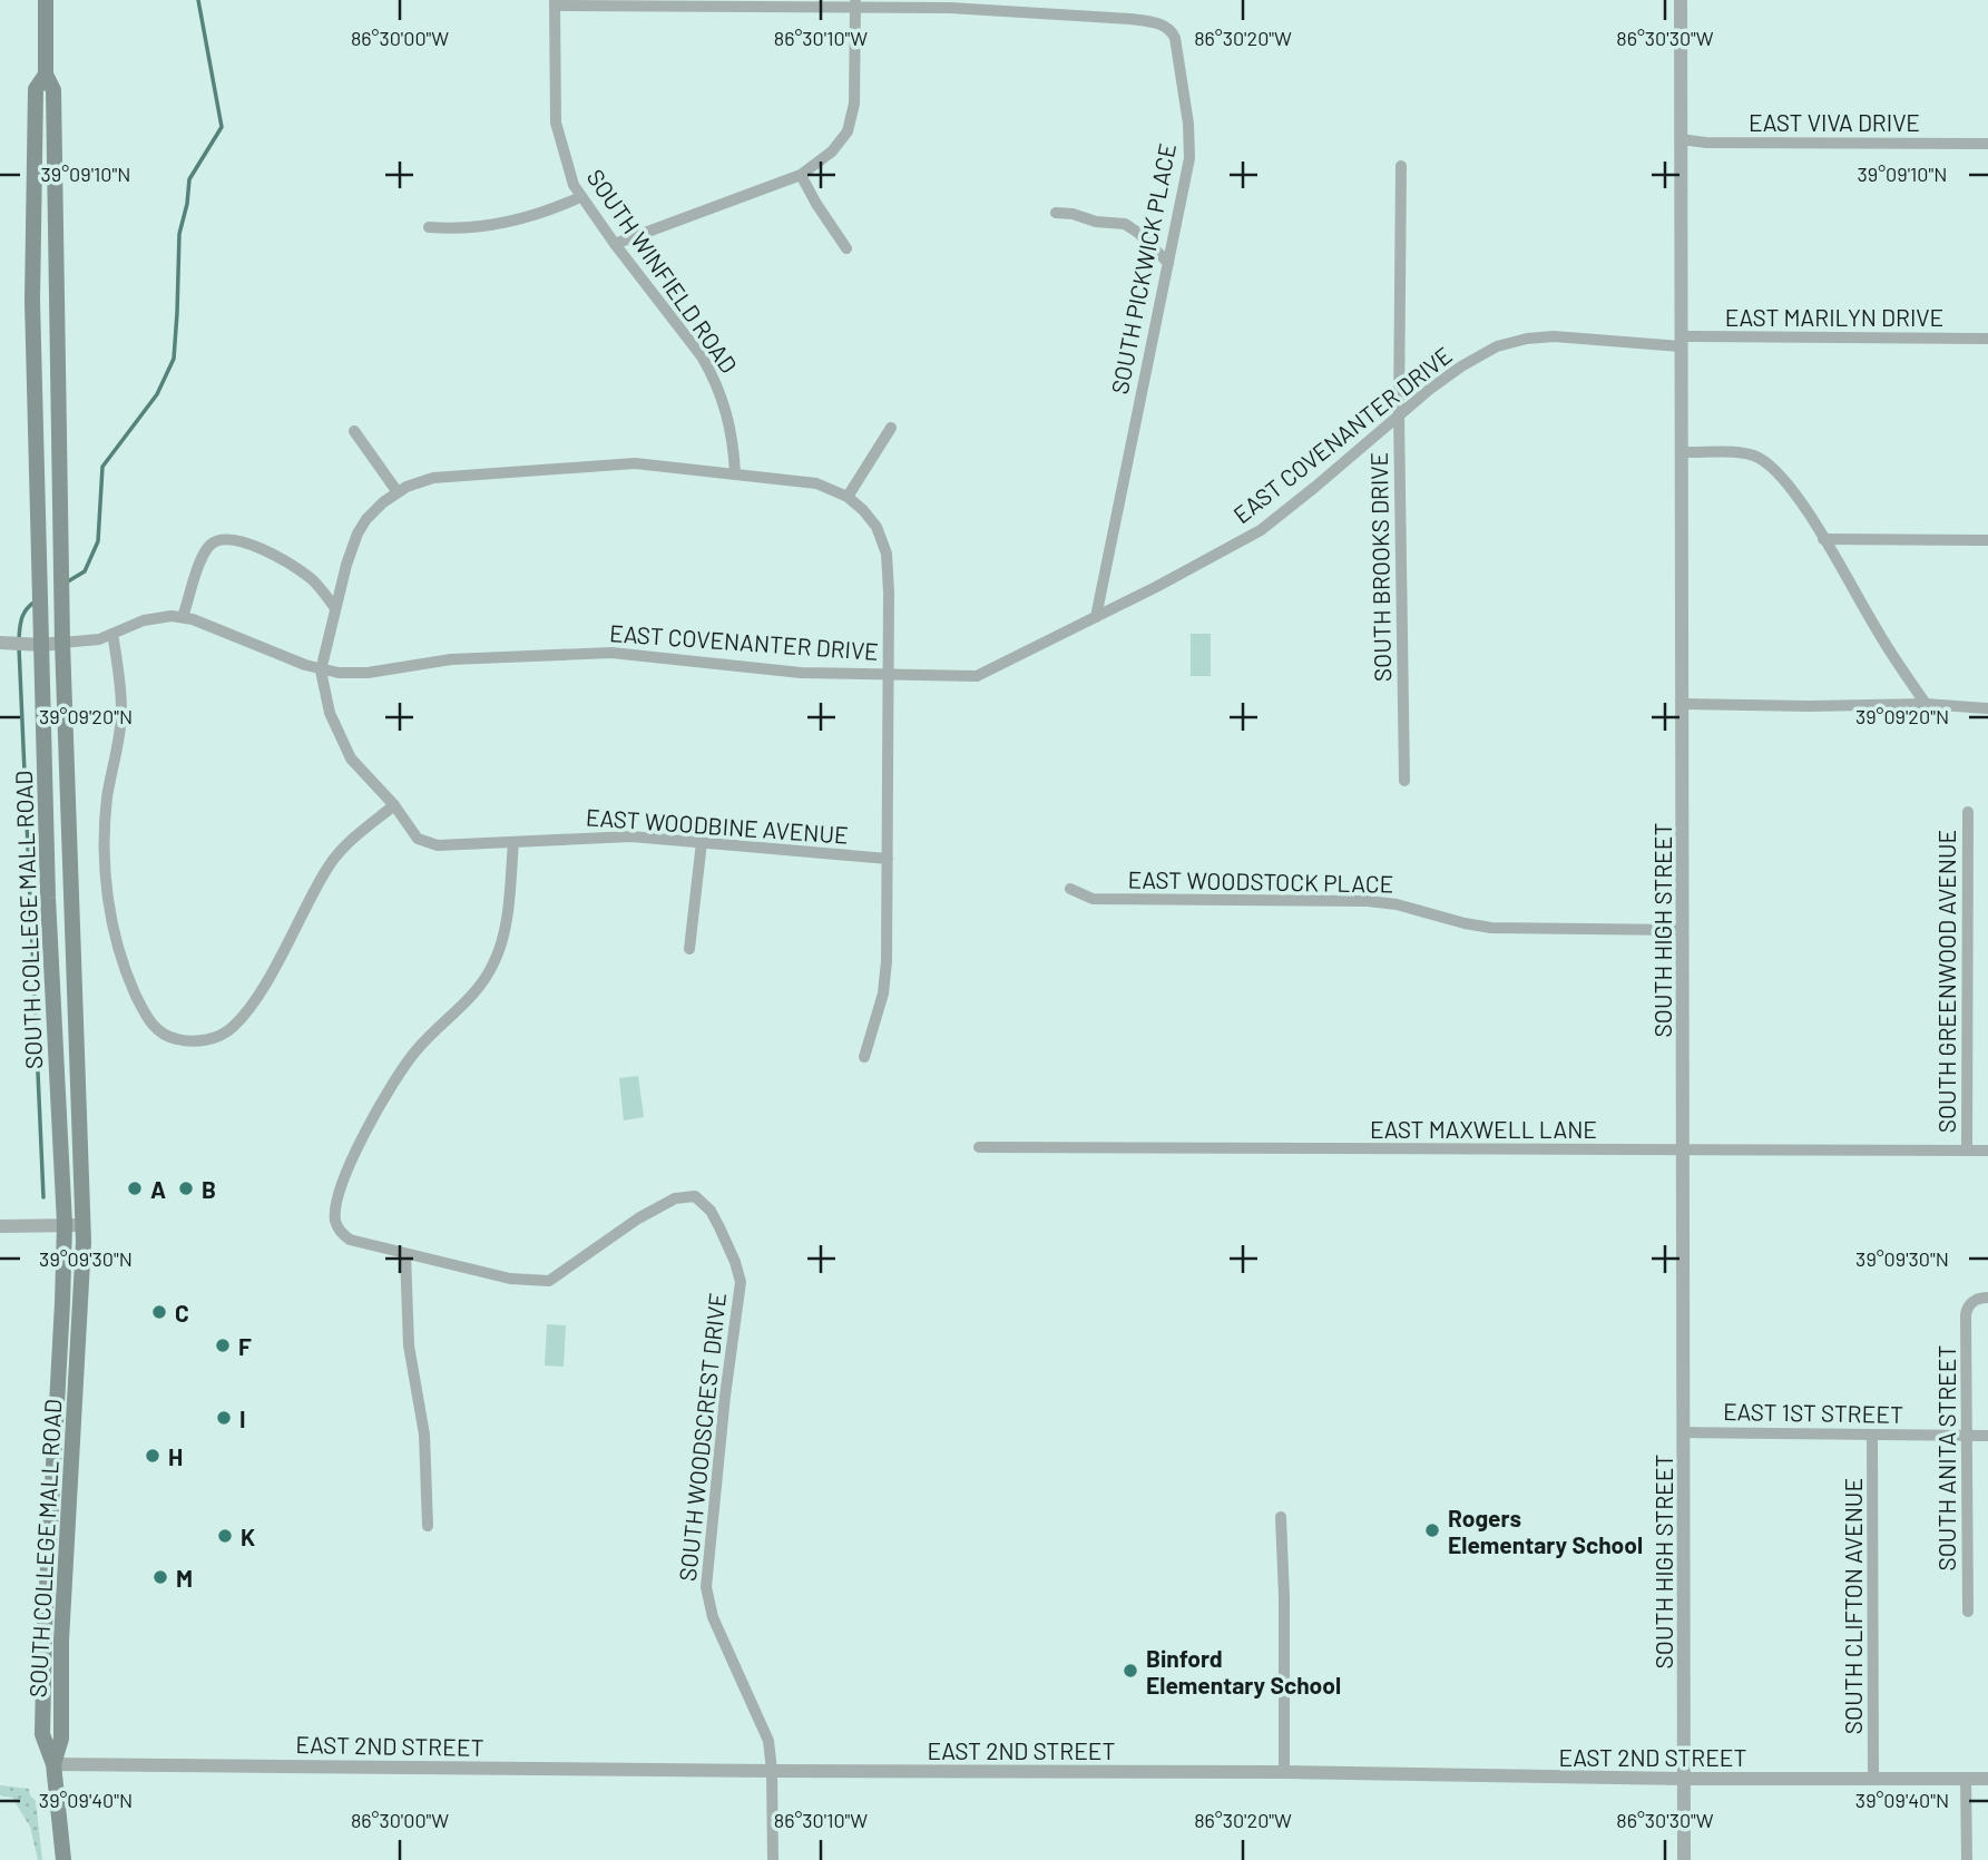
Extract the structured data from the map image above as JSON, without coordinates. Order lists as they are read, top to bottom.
{
  "streets": {
    "main road": ["SOUTH COLLEGE MALL ROAD"],
    "street": [
      "EAST VIVA DRIVE",
      "SOUTH PICKWICK PLACE",
      "SOUTH WINFIELD ROAD",
      "EAST MARILYN DRIVE",
      "EAST COVENANTER DRIVE",
      "SOUTH BROOKS DRIVE",
      "EAST WOODBINE AVENUE",
      "EAST WOODSTOCK PLACE",
      "SOUTH HIGH STREET",
      "SOUTH GREENWOOD AVENUE",
      "EAST MAXWELL LANE",
      "EAST 1ST STREET",
      "SOUTH WOODSCREST DRIVE",
      "SOUTH ANITA STREET",
      "SOUTH CLIFTON AVENUE",
      "EAST 2ND STREET"
    ]
  },
  "crossings": [
    ["EAST VIVA DRIVE", "SOUTH HIGH STREET"],
    ["SOUTH PICKWICK PLACE", "SOUTH WINFIELD ROAD"],
    ["SOUTH PICKWICK PLACE", "EAST COVENANTER DRIVE"],
    ["EAST MARILYN DRIVE", "EAST COVENANTER DRIVE"],
    ["EAST MARILYN DRIVE", "SOUTH HIGH STREET"],
    ["EAST COVENANTER DRIVE", "SOUTH BROOKS DRIVE"],
    ["EAST COVENANTER DRIVE", "EAST WOODBINE AVENUE"],
    ["EAST COVENANTER DRIVE", "SOUTH COLLEGE MALL ROAD"],
    ["EAST COVENANTER DRIVE", "SOUTH HIGH STREET"],
    ["EAST WOODBINE AVENUE", "SOUTH WOODSCREST DRIVE"],
    ["EAST WOODSTOCK PLACE", "SOUTH HIGH STREET"],
    ["SOUTH COLLEGE MALL ROAD", "EAST 2ND STREET"],
    ["SOUTH HIGH STREET", "EAST MAXWELL LANE"],
    ["SOUTH HIGH STREET", "EAST 1ST STREET"],
    ["SOUTH HIGH STREET", "EAST 2ND STREET"],
    ["SOUTH GREENWOOD AVENUE", "EAST MAXWELL LANE"],
    ["EAST 1ST STREET", "SOUTH ANITA STREET"],
    ["EAST 1ST STREET", "SOUTH CLIFTON AVENUE"],
    ["SOUTH WOODSCREST DRIVE", "EAST 2ND STREET"],
    ["SOUTH CLIFTON AVENUE", "EAST 2ND STREET"]
  ],
  "places": [
    "A",
    "B",
    "C",
    "F",
    "I",
    "H",
    "Rogers Elementary School",
    "K",
    "M",
    "Binford Elementary School"
  ],
  "coordinates": [
    "86°30'00\"W",
    "86°30'10\"W",
    "86°30'20\"W",
    "86°30'30\"W",
    "39°09'10\"N",
    "39°09'20\"N",
    "39°09'30\"N",
    "39°09'40\"N"
  ]
}
